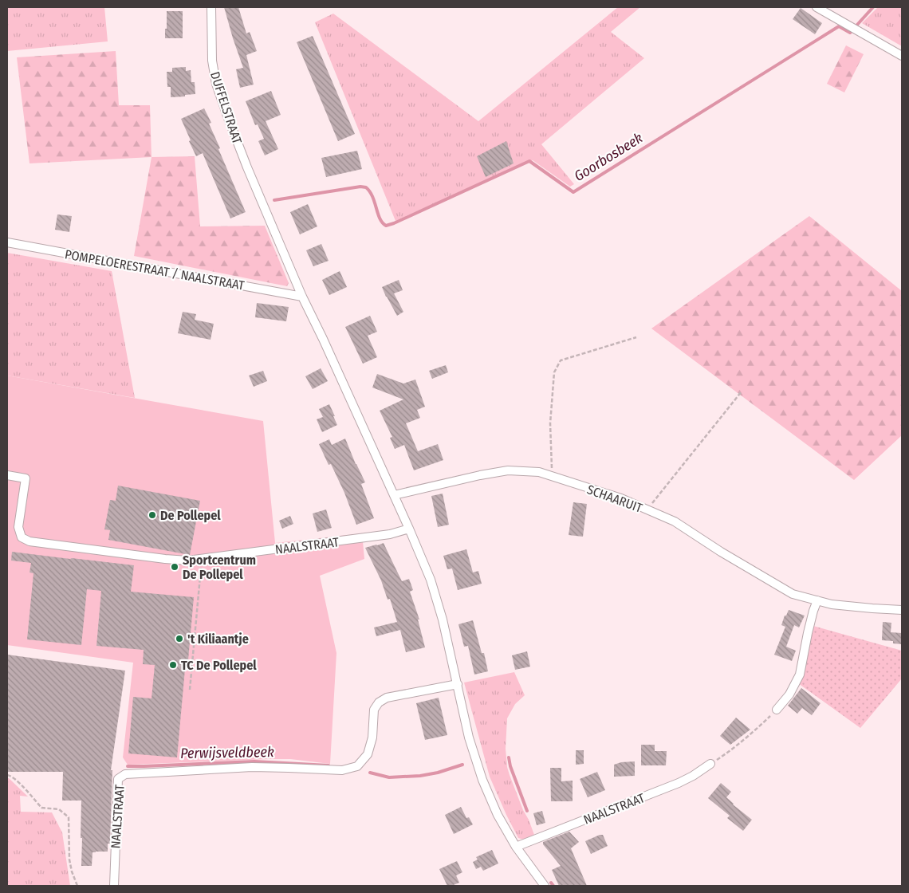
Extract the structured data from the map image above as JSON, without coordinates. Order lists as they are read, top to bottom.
{
  "streets": {
    "street": [
      "DUFFELSTRAAT",
      "POMPELOERESTRAAT / NAALSTRAAT",
      "SCHAARUIT",
      "NAALSTRAAT"
    ]
  },
  "crossings": [
    ["DUFFELSTRAAT", "POMPELOERESTRAAT / NAALSTRAAT"]
  ],
  "water": ["Goorbosbeek", "Perwijsveldbeek"],
  "places": [
    "De Pollepel",
    "Sportcentrum De Pollepel",
    "'t Kiliaantje",
    "TC De Pollepel"
  ]
}
